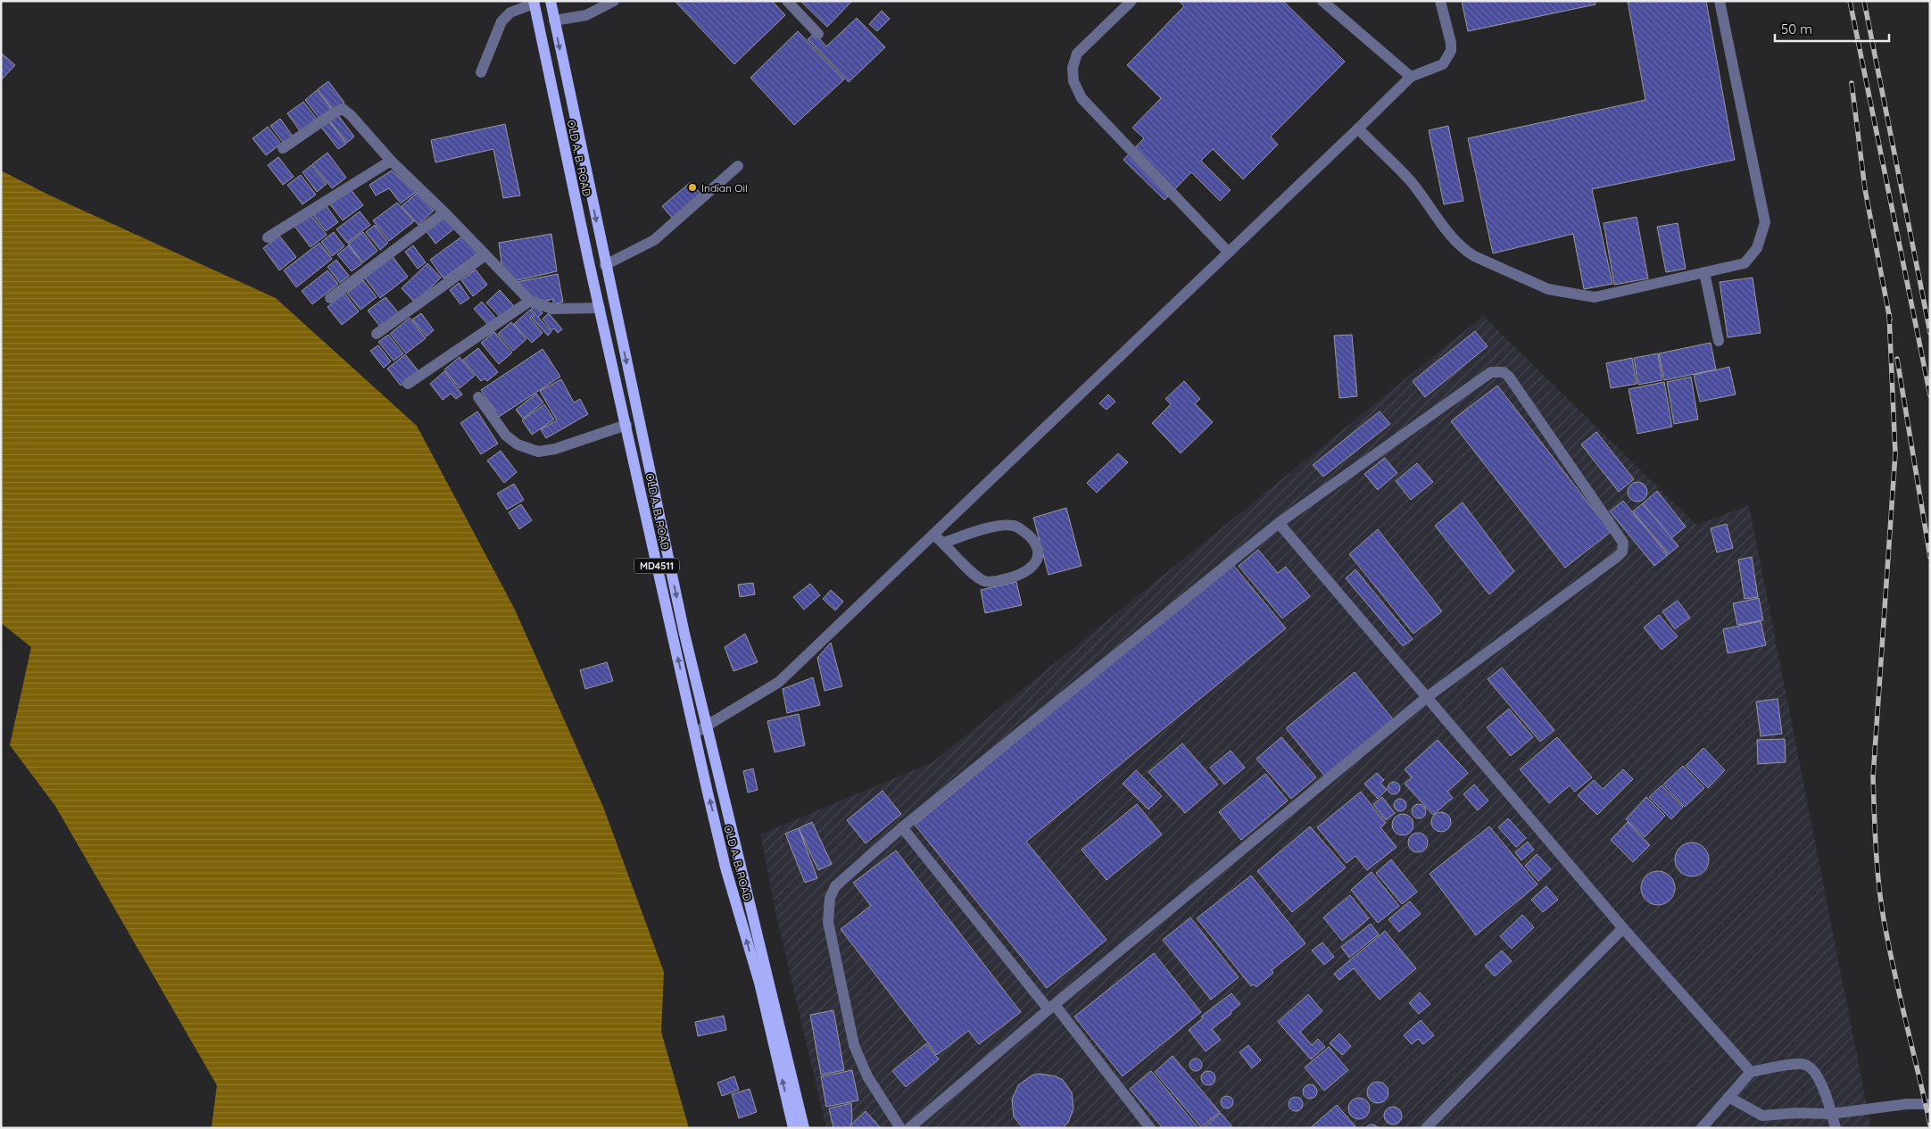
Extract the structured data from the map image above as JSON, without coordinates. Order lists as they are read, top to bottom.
{
  "streets": {
    "main road": ["OLD A. B. ROAD", "MD4511"]
  },
  "places": ["Indian Oil"],
  "scale_bar": "50 m"
}
